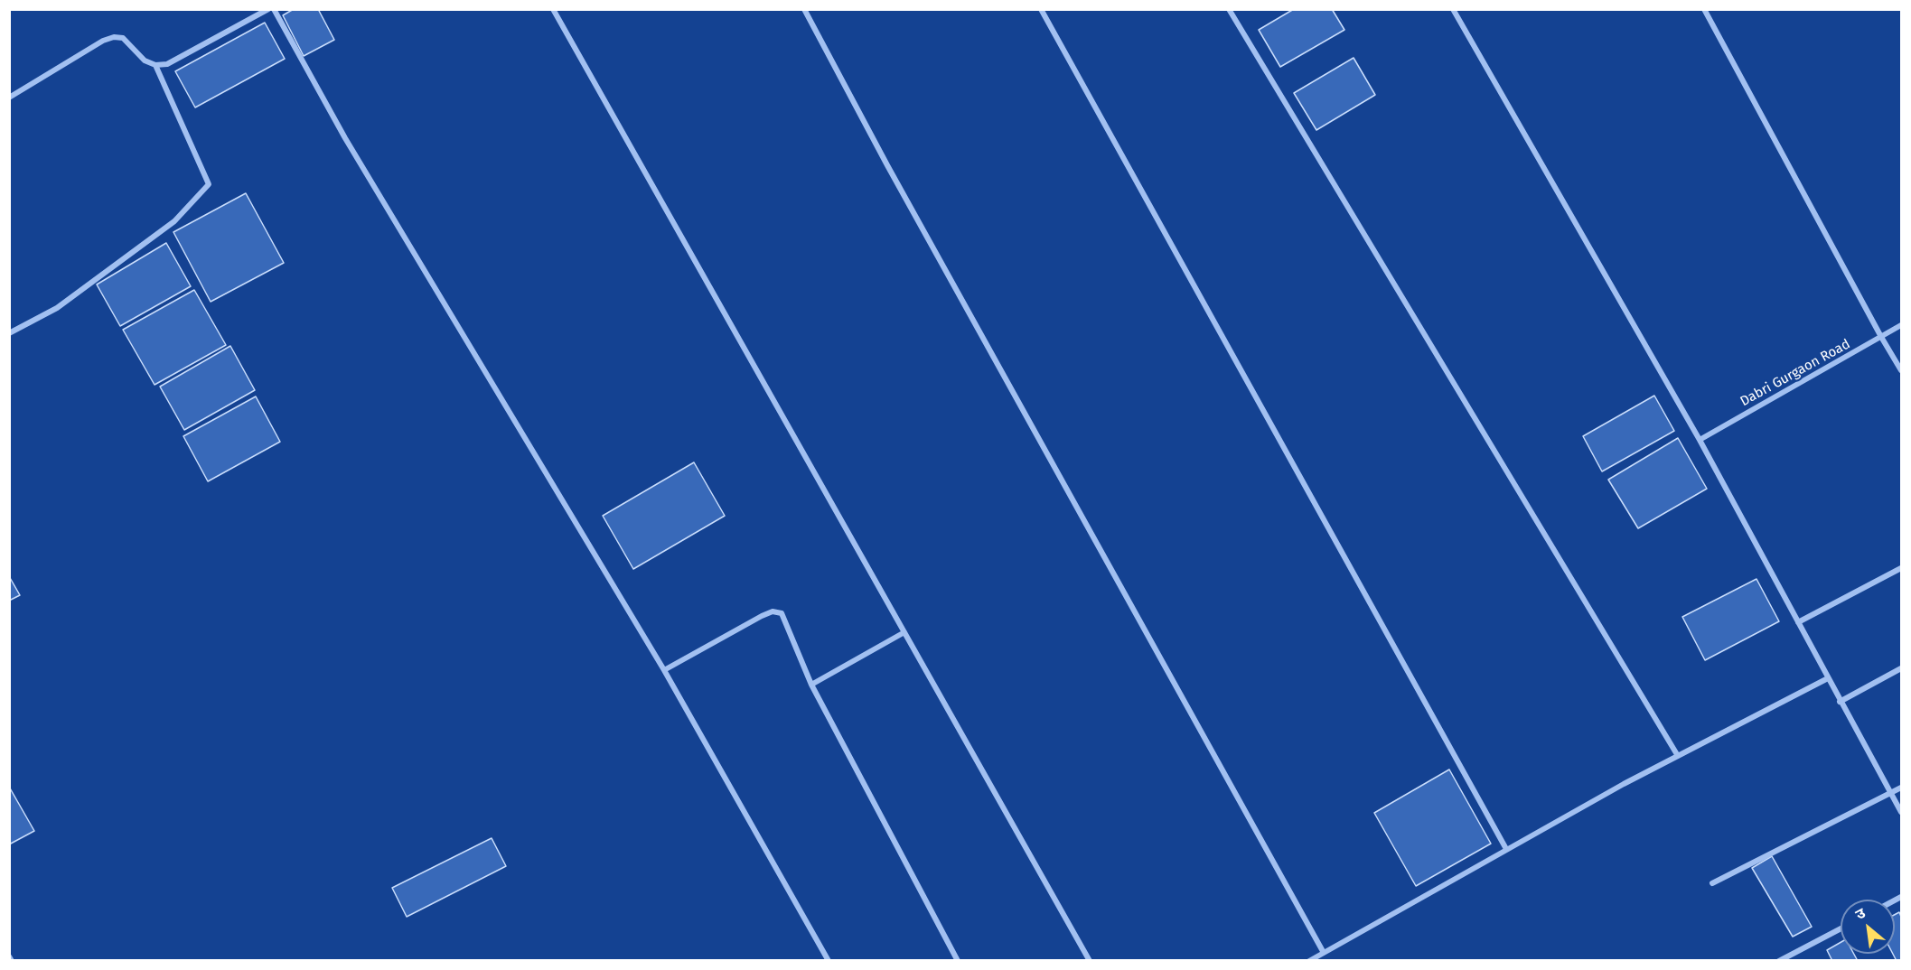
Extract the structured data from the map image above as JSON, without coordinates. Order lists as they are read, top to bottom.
{
  "streets": {
    "street": ["Dabri Gurgaon Road"]
  },
  "north": "top left"
}
